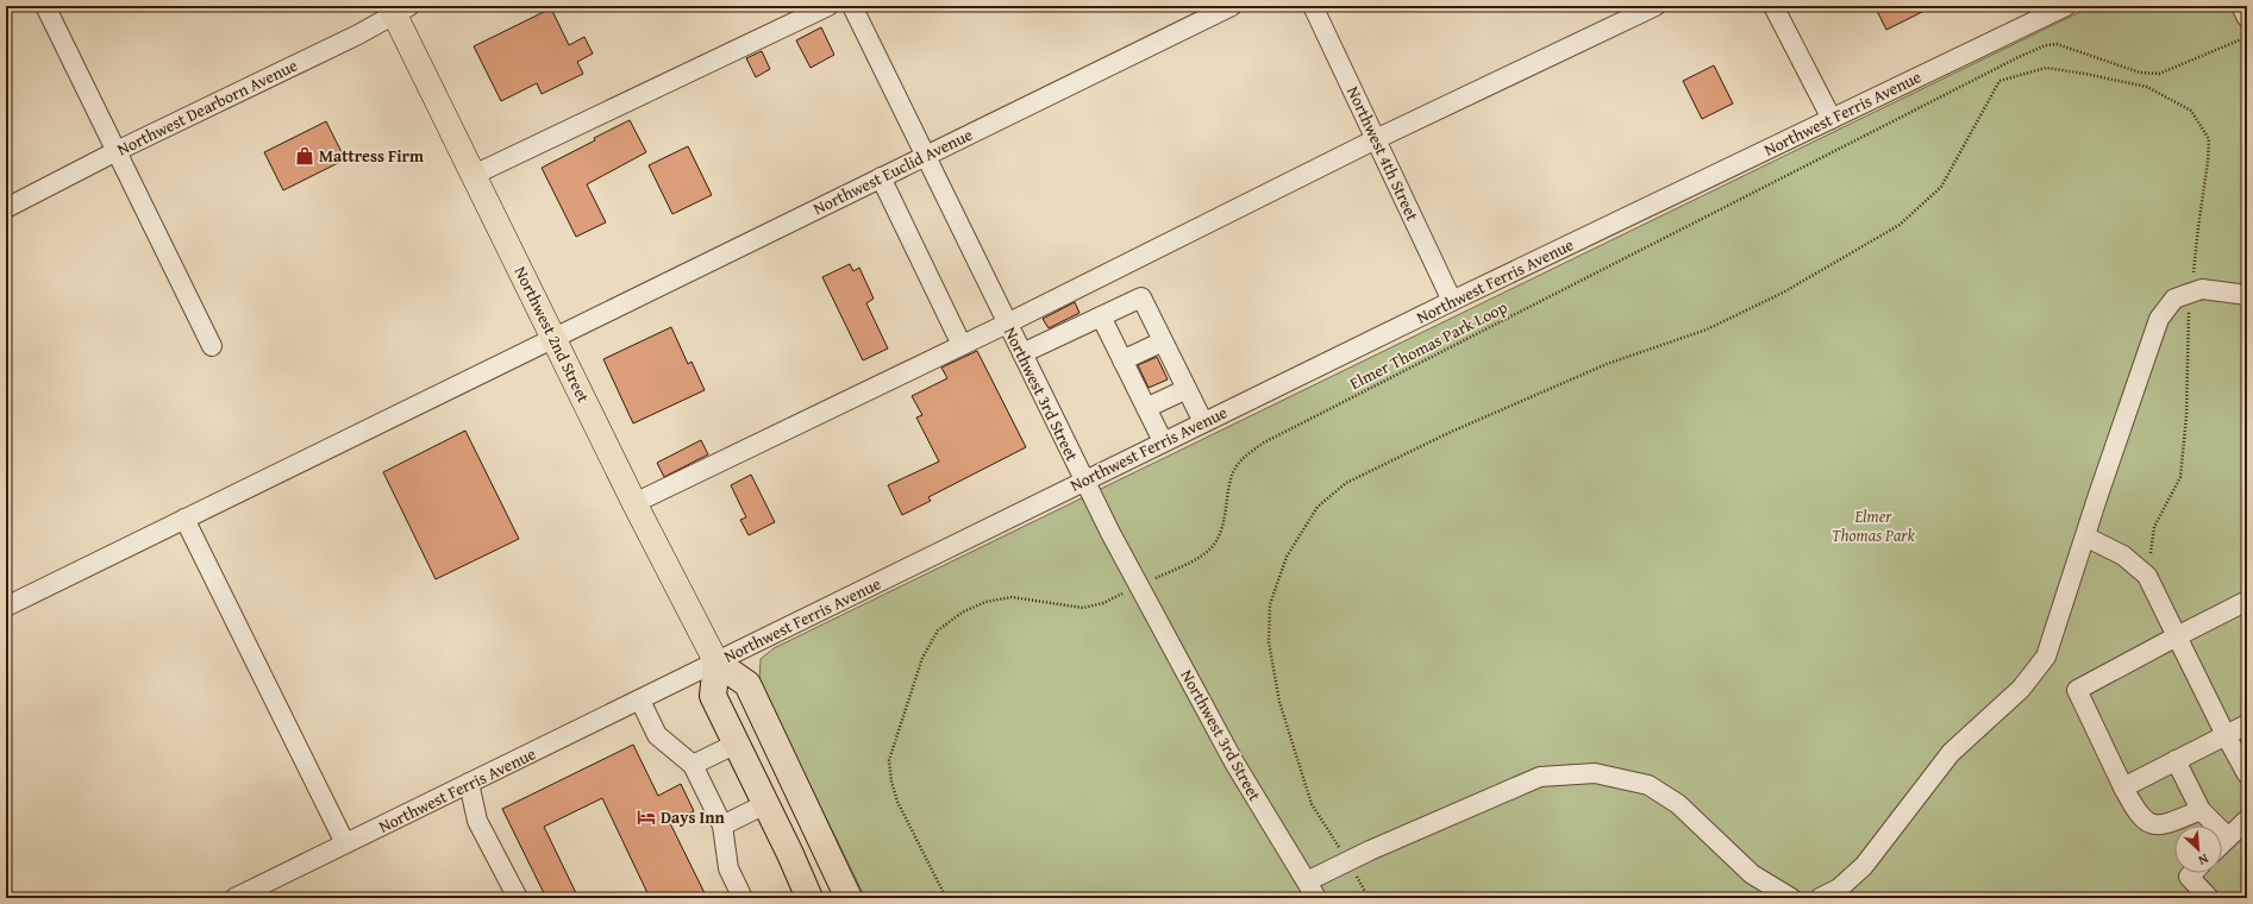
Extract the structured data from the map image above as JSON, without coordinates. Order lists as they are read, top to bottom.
{
  "streets": {
    "main road": ["Northwest 2nd Street"],
    "street": [
      "Northwest Dearborn Avenue",
      "Northwest Ferris Avenue",
      "Northwest 4th Street",
      "Northwest Euclid Avenue",
      "Northwest 3rd Street"
    ],
    "path": ["Elmer Thomas Park Loop"]
  },
  "crossings": [
    ["Northwest Dearborn Avenue", "Northwest 2nd Street"],
    ["Northwest Ferris Avenue", "Northwest 4th Street"],
    ["Northwest Ferris Avenue", "Northwest 2nd Street"],
    ["Northwest Ferris Avenue", "Northwest 3rd Street"],
    ["Northwest Euclid Avenue", "Northwest 2nd Street"],
    ["Northwest Euclid Avenue", "Northwest 3rd Street"],
    ["Elmer Thomas Park Loop", "Northwest 3rd Street"]
  ],
  "parks": ["Elmer Thomas Park"],
  "places": {
    "shop": ["Mattress Firm"],
    "hotel": ["Days Inn"]
  },
  "north": "bottom right"
}
